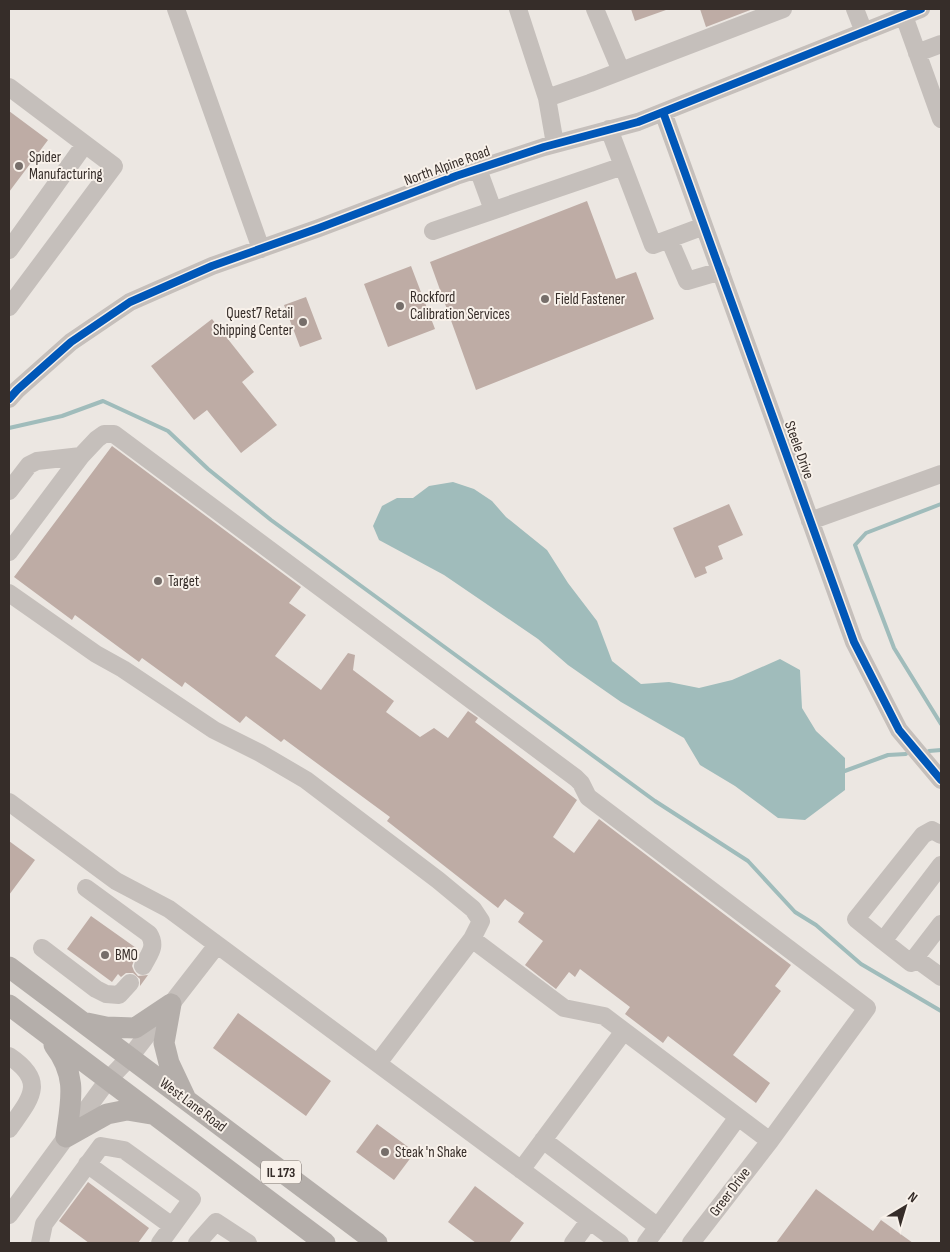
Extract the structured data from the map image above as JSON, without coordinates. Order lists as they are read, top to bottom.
{
  "streets": {
    "main road": ["West Lane Road", "IL 173"],
    "street": ["North Alpine Road", "Steele Drive", "Greer Drive"]
  },
  "crossings": [
    ["North Alpine Road", "Steele Drive"]
  ],
  "places": [
    "Spider Manufacturing",
    "Field Fastener",
    "Rockford Calibration Services",
    "Quest7 Retail Shipping Center",
    "Target",
    "BMO",
    "Steak 'n Shake"
  ],
  "north": "top right"
}
